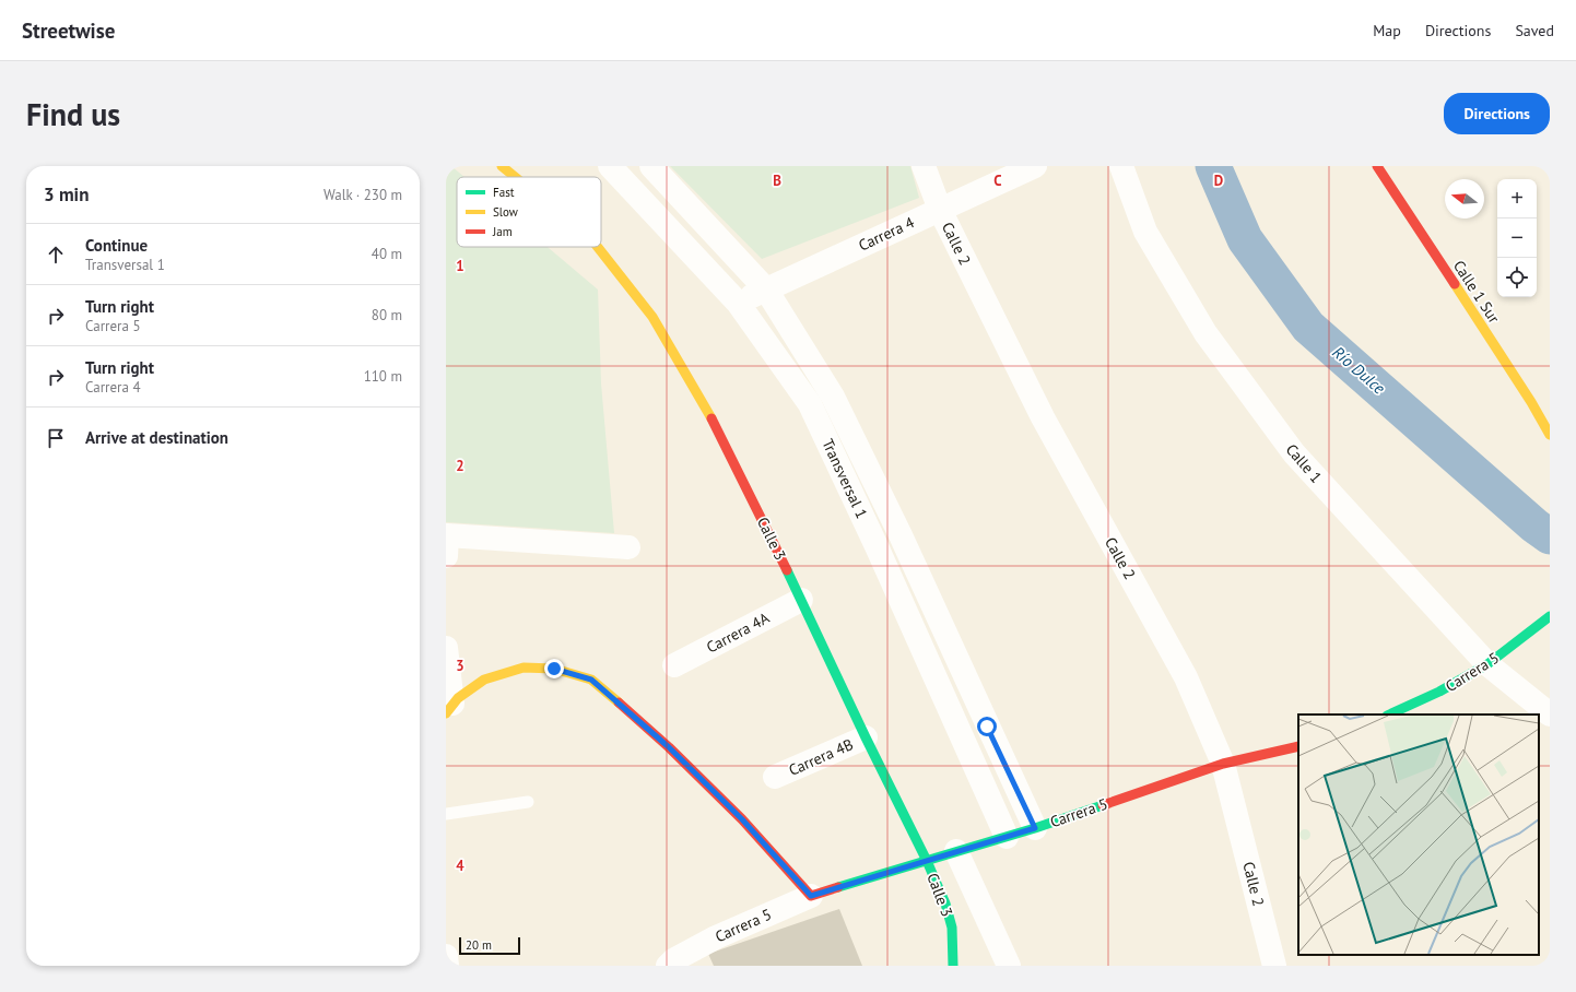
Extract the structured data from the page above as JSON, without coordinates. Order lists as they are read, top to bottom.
{
  "streets": {
    "street": [
      "Carrera 4",
      "Calle 2",
      "Calle 1 Sur",
      "Calle 1",
      "Transversal 1",
      "Calle 3",
      "Carrera 4A",
      "Carrera 5",
      "Carrera 4B"
    ]
  },
  "crossings": [
    ["Carrera 4", "Calle 2"],
    ["Carrera 4", "Transversal 1"],
    ["Calle 2", "Carrera 5"],
    ["Calle 1", "Carrera 5"],
    ["Transversal 1", "Carrera 5"],
    ["Calle 3", "Carrera 4A"],
    ["Calle 3", "Carrera 5"],
    ["Calle 3", "Carrera 4B"]
  ],
  "water": ["Río Dulce"],
  "legend": ["Fast", "Slow", "Jam"],
  "scale_bar": "20 m",
  "north": "left",
  "page": {
    "header": "Streetwise",
    "nav": ["Map", "Directions", "Saved"],
    "buttons": "Directions",
    "title": "Find us",
    "heading": ["3 min", "Walk · 230 m"],
    "map_buttons": ["+", "−"],
    "list": [
      ["Continue", "Transversal 1", "40 m"],
      ["Turn right", "Carrera 5", "80 m"],
      ["Turn right", "Carrera 4", "110 m"],
      "Arrive at destination"
    ],
    "scale": "20 m"
  },
  "grid": {
    "columns": ["B", "C", "D"],
    "rows": [
      "1",
      "2",
      "3",
      "4"
    ]
  }
}
